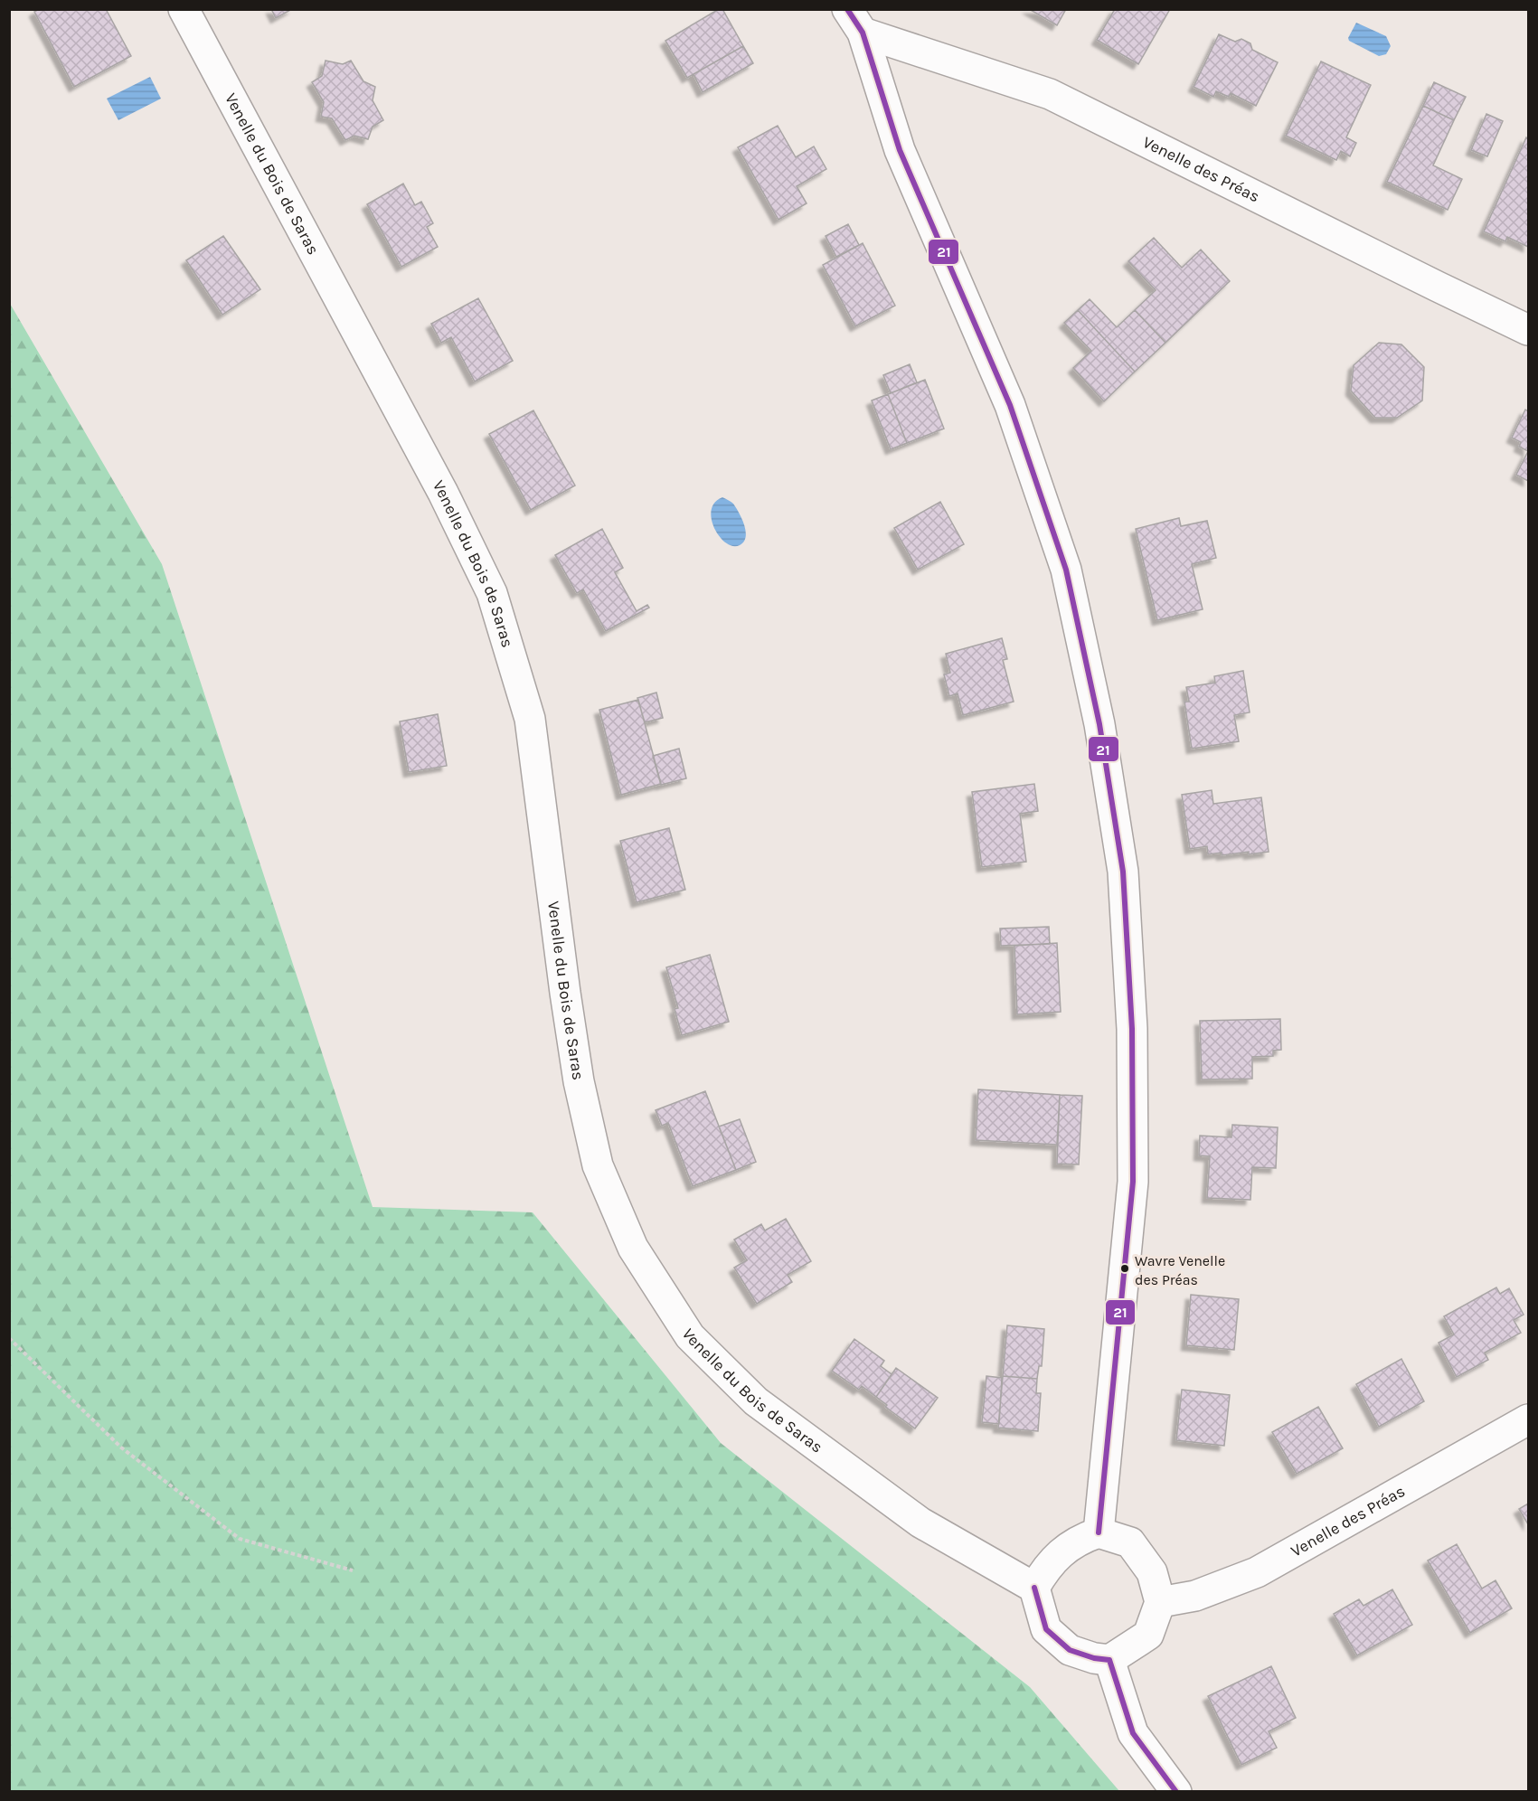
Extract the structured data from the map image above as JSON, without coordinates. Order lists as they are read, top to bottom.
{
  "streets": {
    "street": ["Venelle des Préas", "Venelle du Bois de Saras"]
  },
  "crossings": [
    ["Venelle des Préas", "Venelle du Bois de Saras"]
  ],
  "places": ["Wavre Venelle des Préas"],
  "lines": ["transit line 21"]
}
